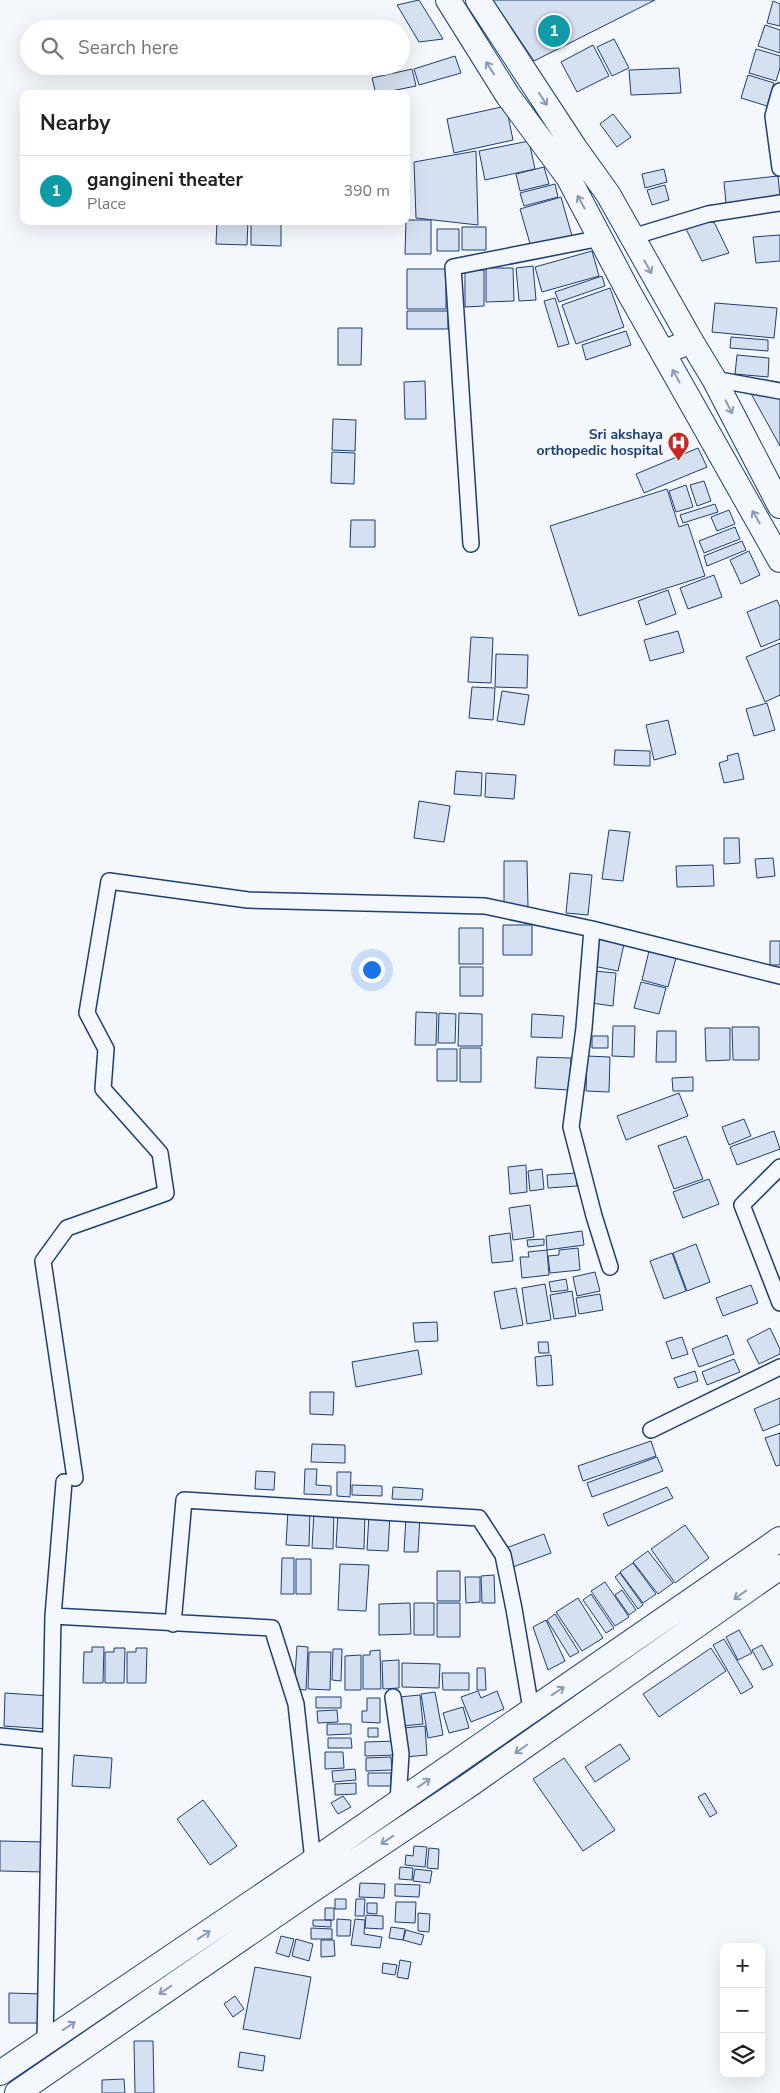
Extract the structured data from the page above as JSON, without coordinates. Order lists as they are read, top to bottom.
{
  "places": {
    "hospital": ["Sri akshaya orthopedic hospital"]
  },
  "page": {
    "pins": "1",
    "search": "Search here",
    "heading": "Nearby",
    "list": [
      {
        "mark": "1",
        "name": "gangineni theater",
        "note": "Place",
        "value": "390 m"
      }
    ],
    "map_buttons": ["+", "−"]
  }
}
